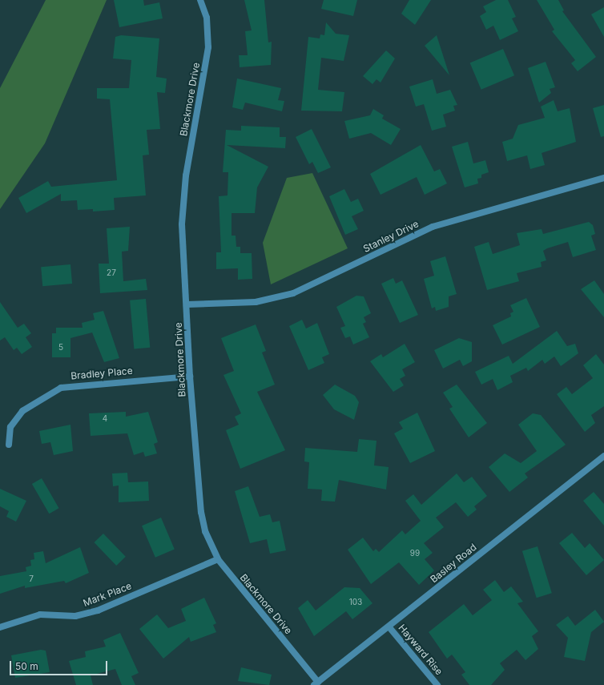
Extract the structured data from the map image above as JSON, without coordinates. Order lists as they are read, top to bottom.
{
  "streets": {
    "street": [
      "Blackmore Drive",
      "Stanley Drive",
      "Bradley Place",
      "Basley Road",
      "Mark Place",
      "Hayward Rise"
    ]
  },
  "crossings": [
    ["Blackmore Drive", "Stanley Drive"],
    ["Blackmore Drive", "Bradley Place"],
    ["Blackmore Drive", "Basley Road"],
    ["Blackmore Drive", "Mark Place"],
    ["Basley Road", "Hayward Rise"]
  ],
  "house_numbers": [
    "27",
    "5",
    "4",
    "99",
    "7",
    "103"
  ],
  "scale_bar": "50 m"
}
